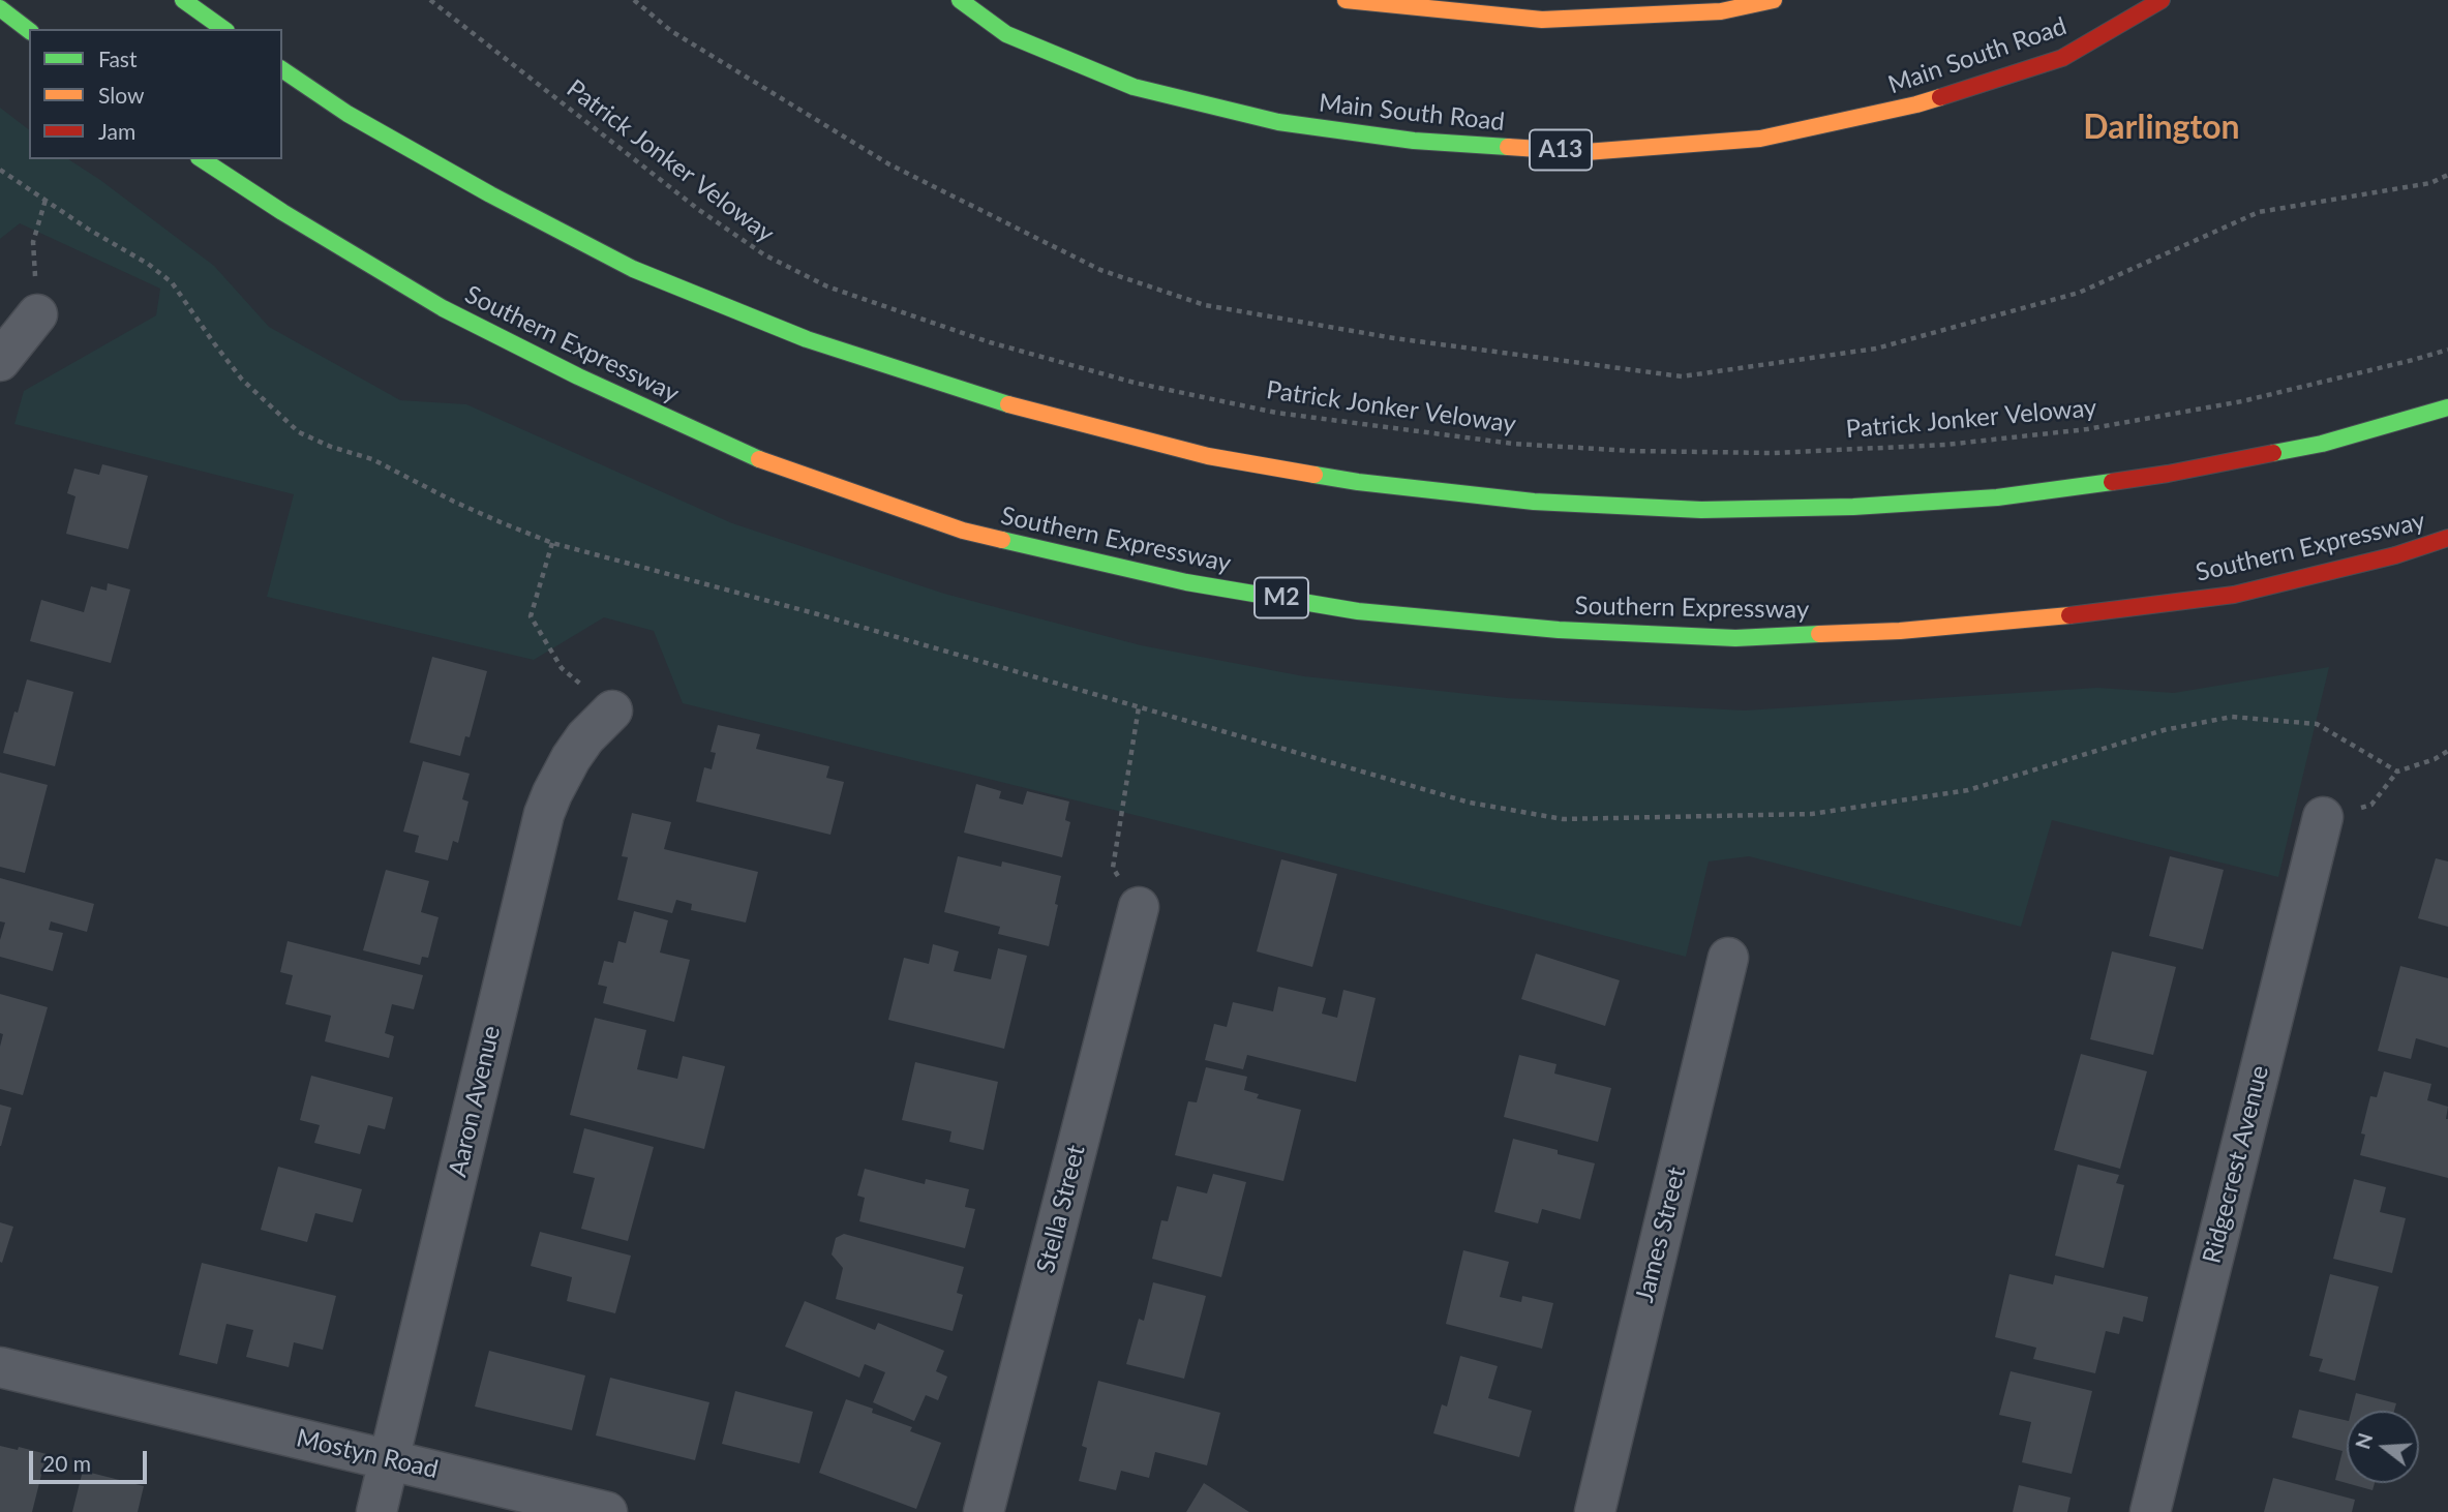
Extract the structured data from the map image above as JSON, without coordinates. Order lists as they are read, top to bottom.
{
  "streets": {
    "highway": [
      "Main South Road",
      "A13",
      "Southern Expressway",
      "M2"
    ],
    "street": [
      "Aaron Avenue",
      "Ridgecrest Avenue",
      "Stella Street",
      "James Street",
      "Mostyn Road"
    ],
    "path": ["Patrick Jonker Veloway"]
  },
  "crossings": [
    ["Aaron Avenue", "Mostyn Road"]
  ],
  "districts": ["Darlington"],
  "legend": ["Fast", "Slow", "Jam"],
  "scale_bar": "20 m",
  "north": "left"
}
